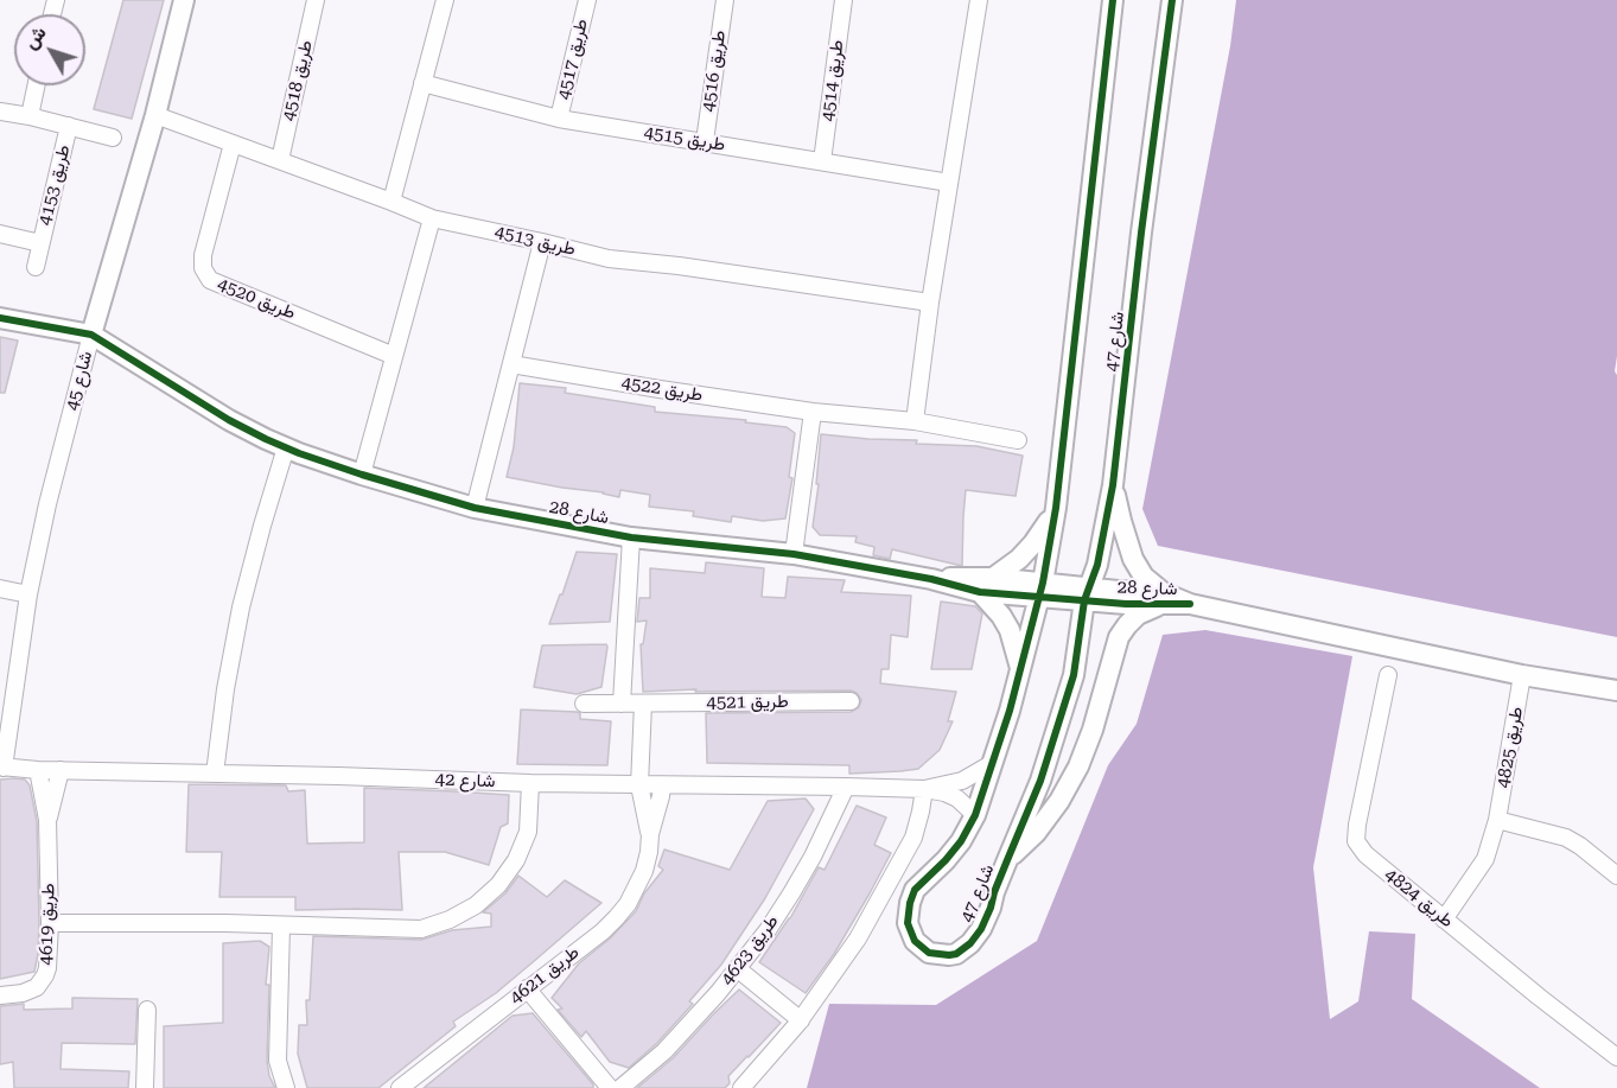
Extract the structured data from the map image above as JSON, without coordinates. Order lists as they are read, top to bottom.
{
  "streets": {
    "street": [
      "طريق 4517",
      "طريق 4516",
      "طريق 4518",
      "طريق 4514",
      "طريق 4515",
      "طريق 4153",
      "طريق 4513",
      "طريق 4520",
      "شارع 47",
      "شارع 45",
      "طريق 4522",
      "شارع 28",
      "طريق 4521",
      "طريق 4825",
      "شارع 42",
      "طريق 4824",
      "طريق 4619",
      "طريق 4623",
      "طريق 4621"
    ]
  },
  "crossings": [
    ["طريق 4517", "طريق 4515"],
    ["طريق 4516", "طريق 4515"],
    ["طريق 4518", "طريق 4513"],
    ["طريق 4514", "طريق 4515"],
    ["طريق 4513", "طريق 4520"],
    ["طريق 4513", "شارع 45"],
    ["شارع 47", "شارع 28"],
    ["شارع 47", "شارع 42"],
    ["شارع 45", "شارع 28"],
    ["شارع 45", "شارع 42"],
    ["شارع 28", "طريق 4825"],
    ["طريق 4825", "طريق 4824"],
    ["شارع 42", "طريق 4619"],
    ["شارع 42", "طريق 4623"],
    ["شارع 42", "طريق 4621"]
  ],
  "north": "top left"
}
